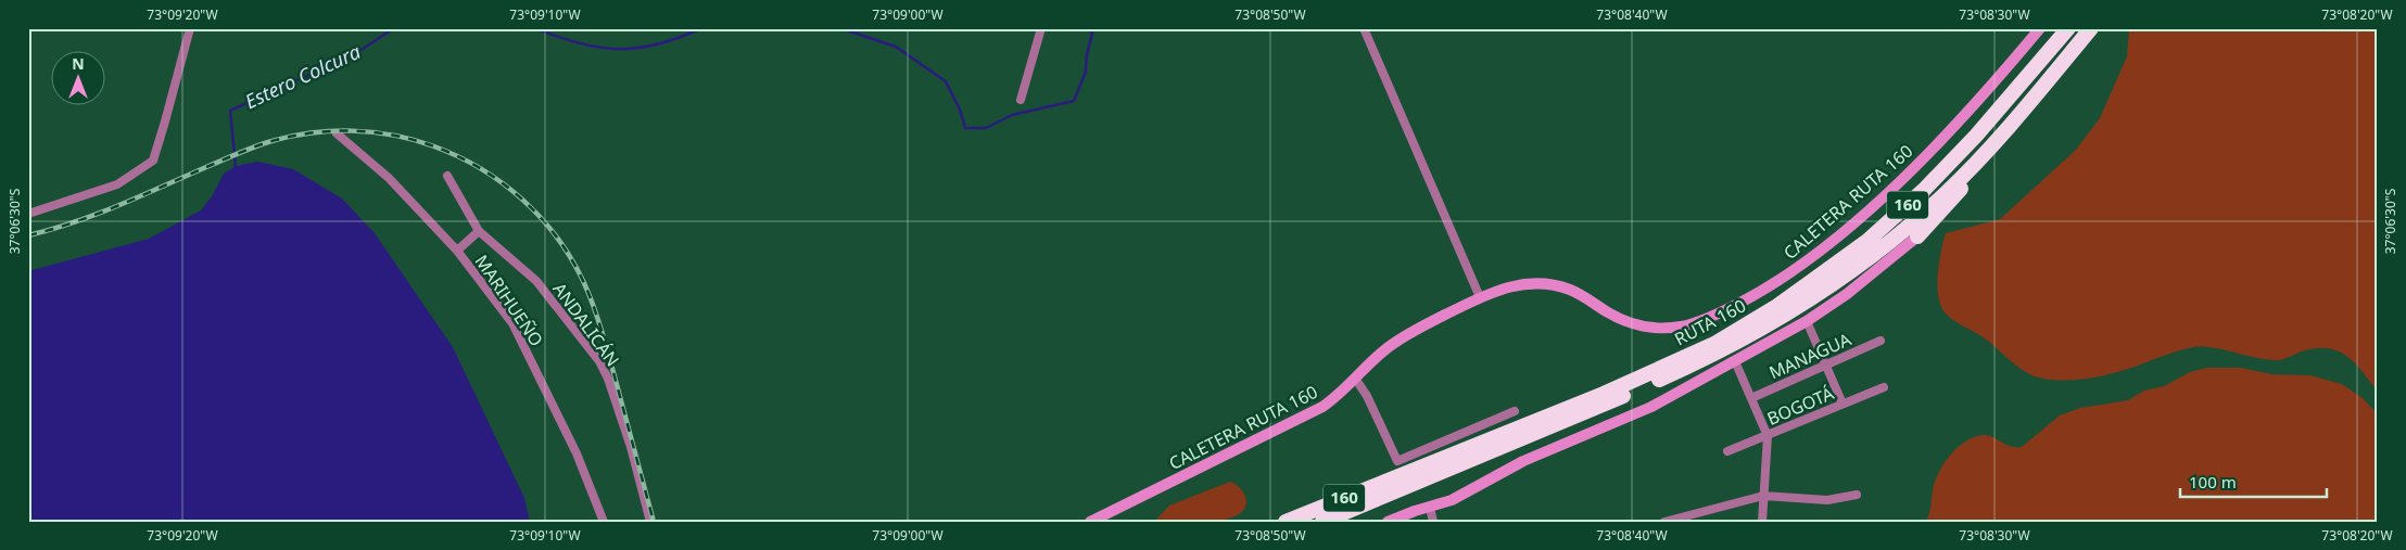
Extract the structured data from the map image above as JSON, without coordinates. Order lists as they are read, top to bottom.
{
  "streets": {
    "highway": ["160", "RUTA 160"],
    "street": [
      "CALETERA RUTA 160",
      "MARIHUEÑO",
      "ANDALICÁN",
      "MANAGUA",
      "BOGOTÁ"
    ]
  },
  "water": ["Estero Colcura"],
  "scale_bar": "100 m",
  "north": "top",
  "coordinates": [
    "73°09'20\"W",
    "73°09'10\"W",
    "73°09'00\"W",
    "73°08'50\"W",
    "73°08'40\"W",
    "73°08'30\"W",
    "73°08'20\"W",
    "37°06'30\"S"
  ]
}
